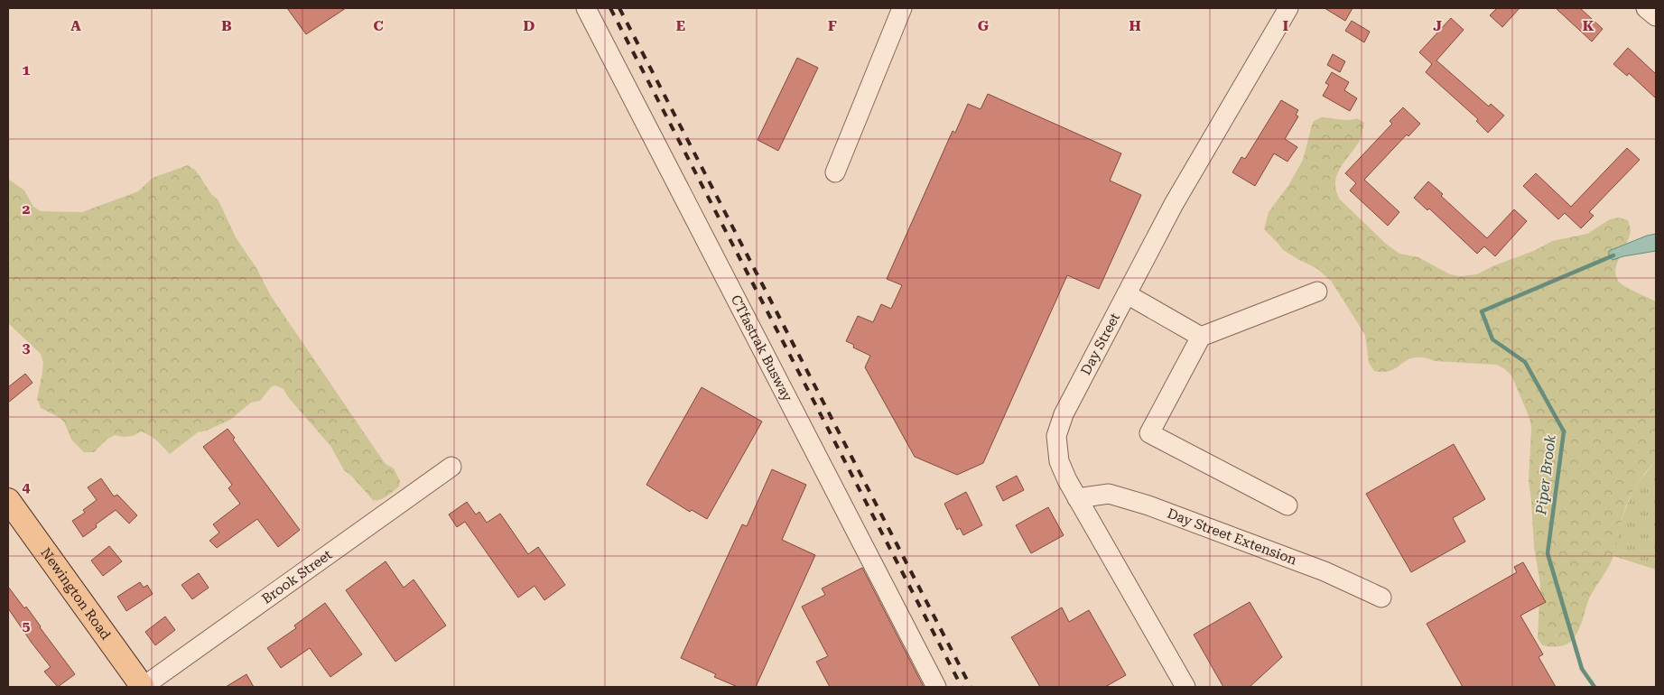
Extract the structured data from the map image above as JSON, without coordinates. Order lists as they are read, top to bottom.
{
  "streets": {
    "main road": ["Newington Road"],
    "street": [
      "Day Street",
      "CTfastrak Busway",
      "Day Street Extension",
      "Brook Street"
    ]
  },
  "crossings": [
    ["Day Street", "Day Street Extension"],
    ["Brook Street", "Newington Road"]
  ],
  "water": ["Piper Brook"],
  "grid": {
    "columns": [
      "A",
      "B",
      "C",
      "D",
      "E",
      "F",
      "G",
      "H",
      "I",
      "J",
      "K"
    ],
    "rows": [
      "1",
      "2",
      "3",
      "4",
      "5"
    ]
  }
}
